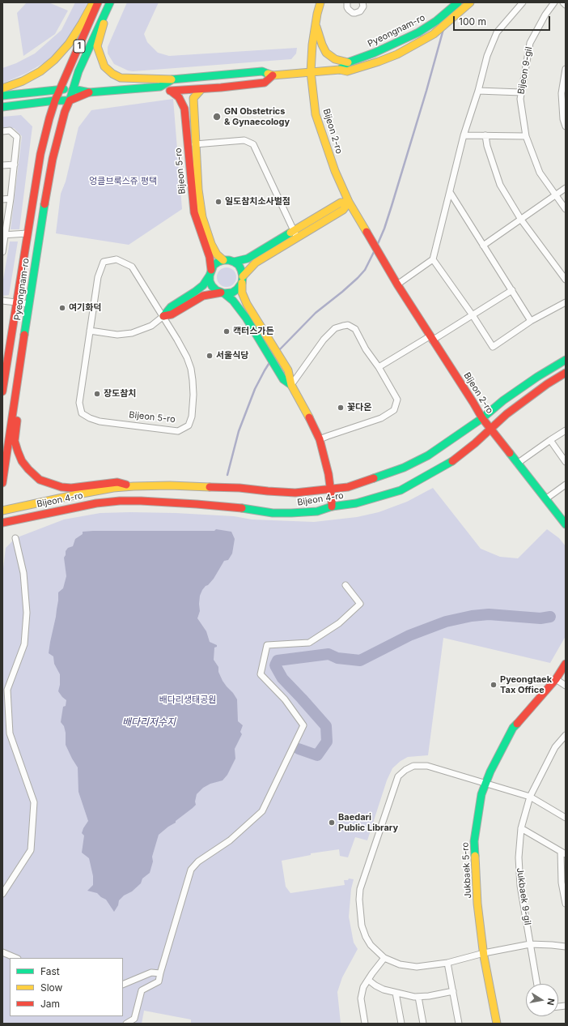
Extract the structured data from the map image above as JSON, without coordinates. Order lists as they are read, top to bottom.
{
  "streets": {
    "street": [
      "Pyeongnam-ro",
      "1",
      "Bijeon 9-gil",
      "Bijeon 2-ro",
      "Bijeon 5-ro",
      "Bijeon 4-ro",
      "Jukbaek 5-ro",
      "Jukbaek 9-gil"
    ]
  },
  "crossings": [
    ["Pyeongnam-ro", "1"],
    ["Bijeon 2-ro", "Bijeon 4-ro"]
  ],
  "water": ["배다리저수지"],
  "parks": ["엉클브룩스쥬 평택", "배다리생태공원"],
  "places": [
    "GN Obstetrics & Gynaecology",
    "일도참치소사벌점",
    "여기화덕",
    "캑터스가든",
    "서울식당",
    "장도참치",
    "꽃다온",
    "Pyeongtaek Tax Office",
    "Baedari Public Library"
  ],
  "legend": ["Fast", "Slow", "Jam"],
  "scale_bar": "100 m",
  "north": "right"
}
